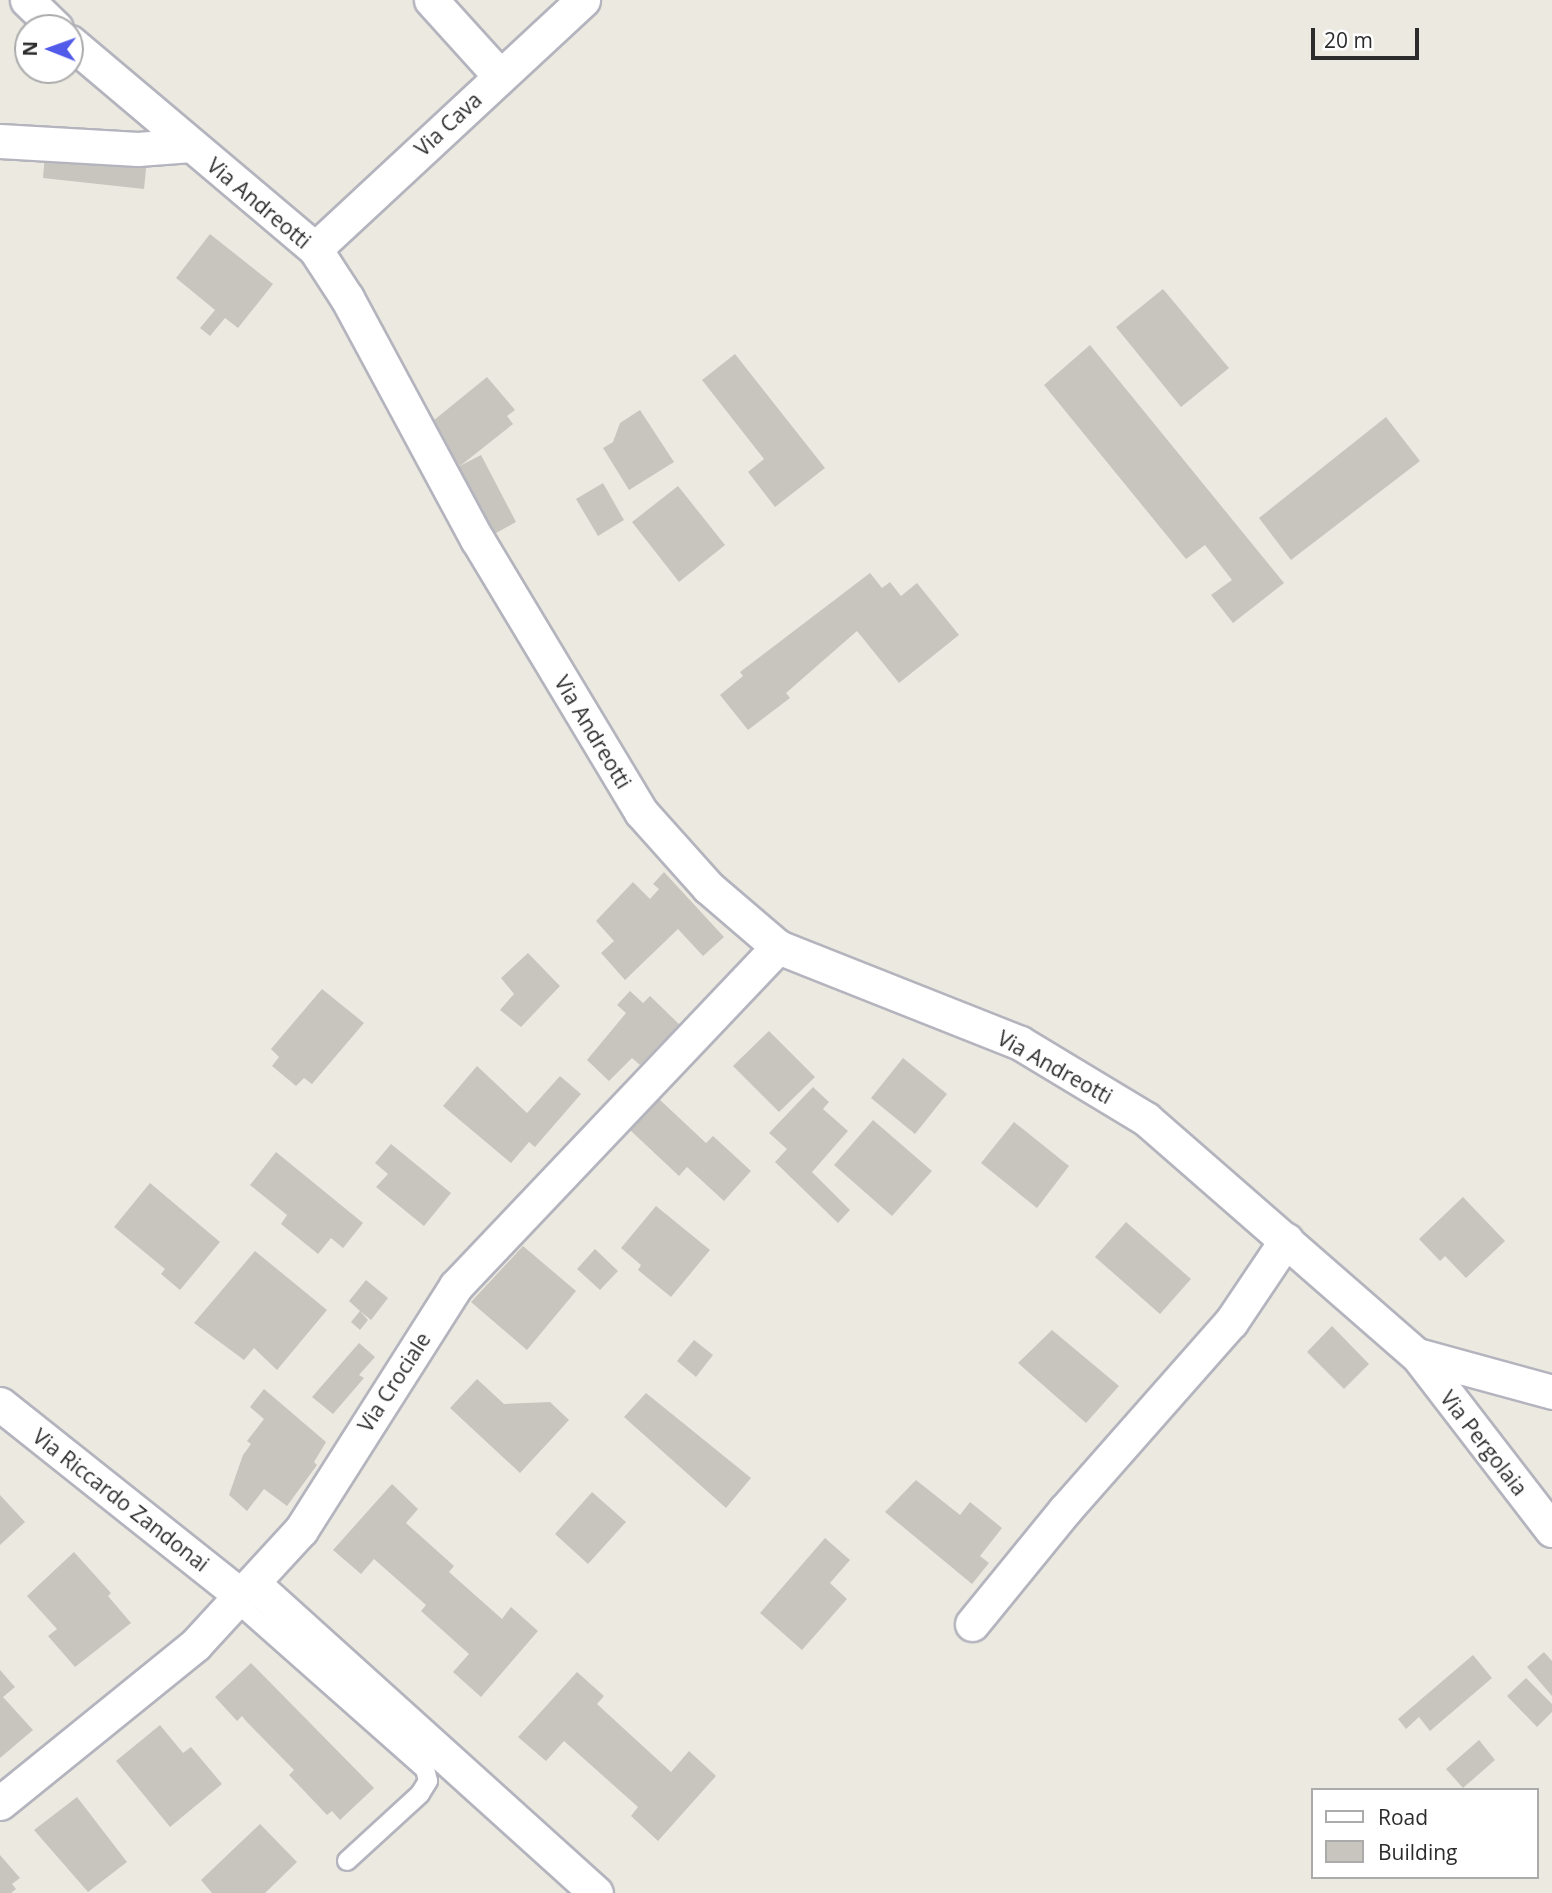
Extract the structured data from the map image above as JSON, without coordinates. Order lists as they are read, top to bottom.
{
  "streets": {
    "street": [
      "Via Cava",
      "Via Andreotti",
      "Via Crociale",
      "Via Pergolaia",
      "Via Riccardo Zandonai"
    ]
  },
  "crossings": [
    ["Via Cava", "Via Andreotti"],
    ["Via Andreotti", "Via Crociale"],
    ["Via Andreotti", "Via Pergolaia"],
    ["Via Crociale", "Via Riccardo Zandonai"]
  ],
  "legend": ["Road", "Building"],
  "scale_bar": "20 m",
  "north": "left"
}
